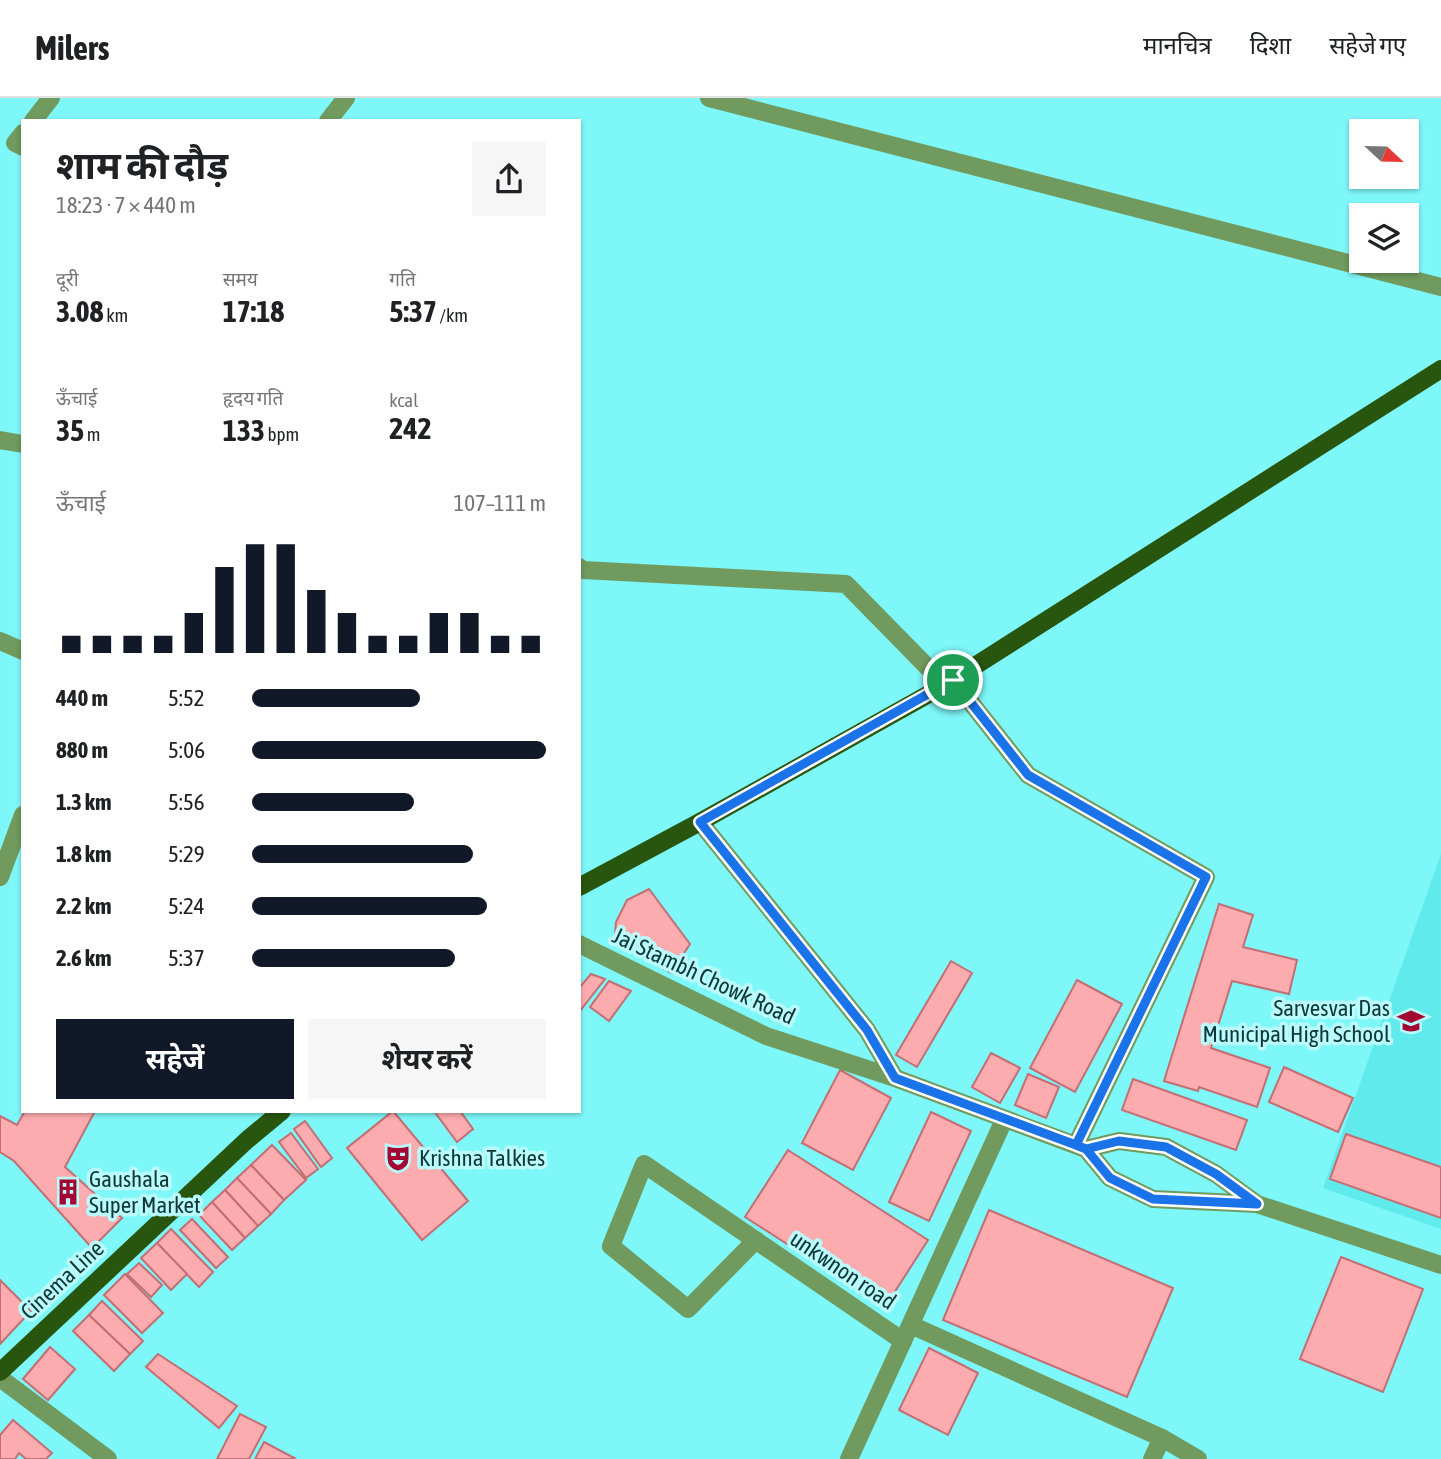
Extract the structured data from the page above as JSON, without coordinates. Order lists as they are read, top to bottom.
{
  "streets": {
    "main road": ["Cinema Line"],
    "street": ["Jai Stambh Chowk Road", "unkwnon road"]
  },
  "places": {
    "school or university": ["Sarvesvar Das Municipal High School"],
    "theatre": ["Krishna Talkies"],
    "building": ["Gaushala Super Market"]
  },
  "north": "right",
  "page": {
    "header": "Milers",
    "nav": ["मानचित्र", "दिशा", "सहेजे गए"],
    "heading": ["शाम की दौड़", "18:23 · 7 × 440 m"],
    "stats": [
      ["दूरी", "3.08 km"],
      ["समय", "17:18"],
      ["गति", "5:37 /km"],
      ["ऊँचाई", "35 m"],
      ["हृदय गति", "133 bpm"],
      ["kcal", "242"]
    ],
    "chart": ["ऊँचाई", "107–111 m"],
    "list": [
      {
        "name": "440 m",
        "note": "5:52"
      },
      {
        "name": "880 m",
        "note": "5:06"
      },
      {
        "name": "1.3 km",
        "note": "5:56"
      },
      {
        "name": "1.8 km",
        "note": "5:29"
      },
      {
        "name": "2.2 km",
        "note": "5:24"
      },
      {
        "name": "2.6 km",
        "note": "5:37"
      }
    ],
    "buttons": ["सहेजें", "शेयर करें"]
  }
}
